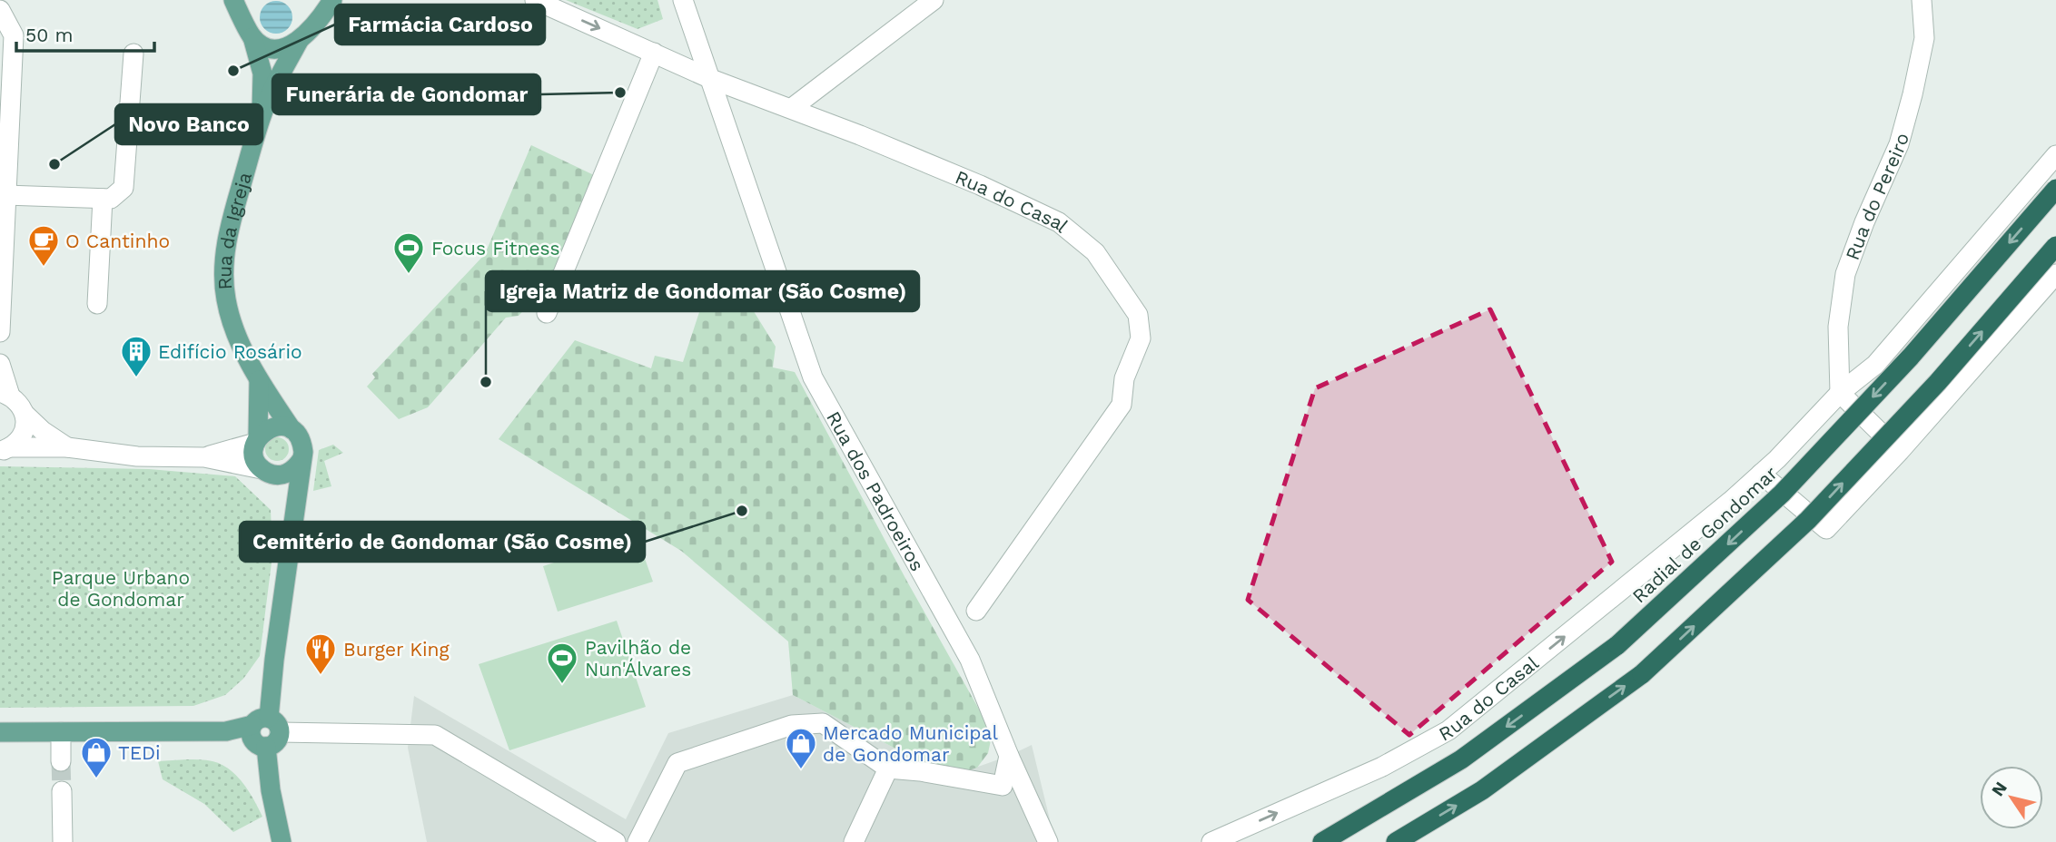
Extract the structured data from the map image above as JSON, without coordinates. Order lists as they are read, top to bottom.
{
  "streets": {
    "highway": ["Radial de Gondomar"],
    "main road": ["Rua da Igreja"],
    "street": ["Rua do Pereiro", "Rua do Casal", "Rua dos Padroeiros"]
  },
  "crossings": [
    ["Rua do Pereiro", "Rua do Casal"],
    ["Rua do Casal", "Rua dos Padroeiros"]
  ],
  "parks": ["Parque Urbano de Gondomar"],
  "places": {
    "other": [
      "Farmácia Cardoso",
      "Funerária de Gondomar",
      "Novo Banco",
      "Igreja Matriz de Gondomar (São Cosme)",
      "Cemitério de Gondomar (São Cosme)"
    ],
    "cafe": ["O Cantinho"],
    "sports": ["Focus Fitness", "Pavilhão de Nun'Álvares"],
    "building": ["Edifício Rosário"],
    "restaurant": ["Burger King"],
    "shop": ["Mercado Municipal de Gondomar", "TEDi"]
  },
  "scale_bar": "50 m",
  "north": "top left"
}
